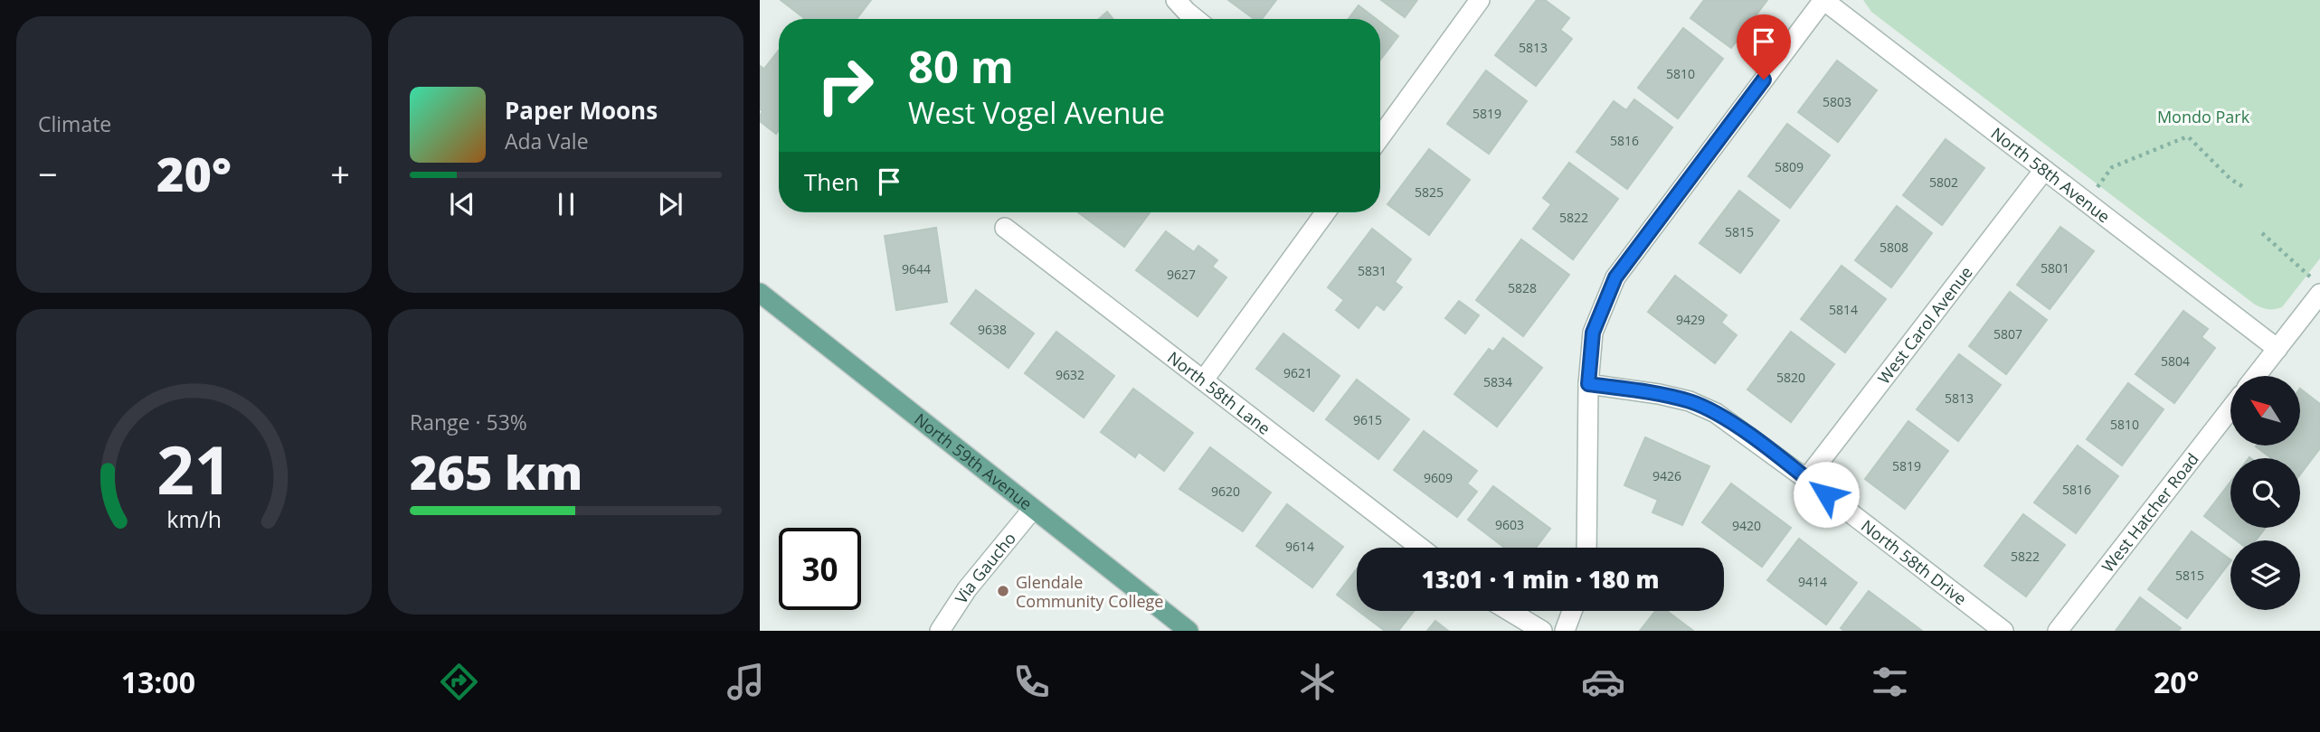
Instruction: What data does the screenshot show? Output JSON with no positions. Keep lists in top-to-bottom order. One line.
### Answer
{"streets":{"main road":["North 59th Avenue"],"street":["North 58th Avenue","West Carol Avenue","North 58th Lane","West Hatcher Road","North 58th Drive","Via Gaucho"]},"crossings":[["North 58th Avenue","West Carol Avenue"],["West Carol Avenue","North 58th Drive"],["North 59th Avenue","Via Gaucho"]],"parks":["Mondo Park"],"places":["Glendale Community College"],"house_numbers":["5813","5810","5803","5819","5816","5809","5802","5825","5822","5815","5808","5801","9644","5831","9627","5828","5814","9429","9638","5807","5804","9621","9632","5820","5834","5813","9615","5810","5819","9426","9609","5816","9620","9603","9420","9614","5822","5815","9414"],"north":"top left","page":{"tile":["Climate",["Range · 53%","265 km"]],"turn":["80 m","West Vogel Avenue"],"song":["Paper Moons","Ada Vale"],"heat":["−","20°","+"],"then":"Then","limit":"30","trip":"13:01 · 1 min · 180 m","tabs":["13:00","20°"],"gauge":["21","km/h"]}}
